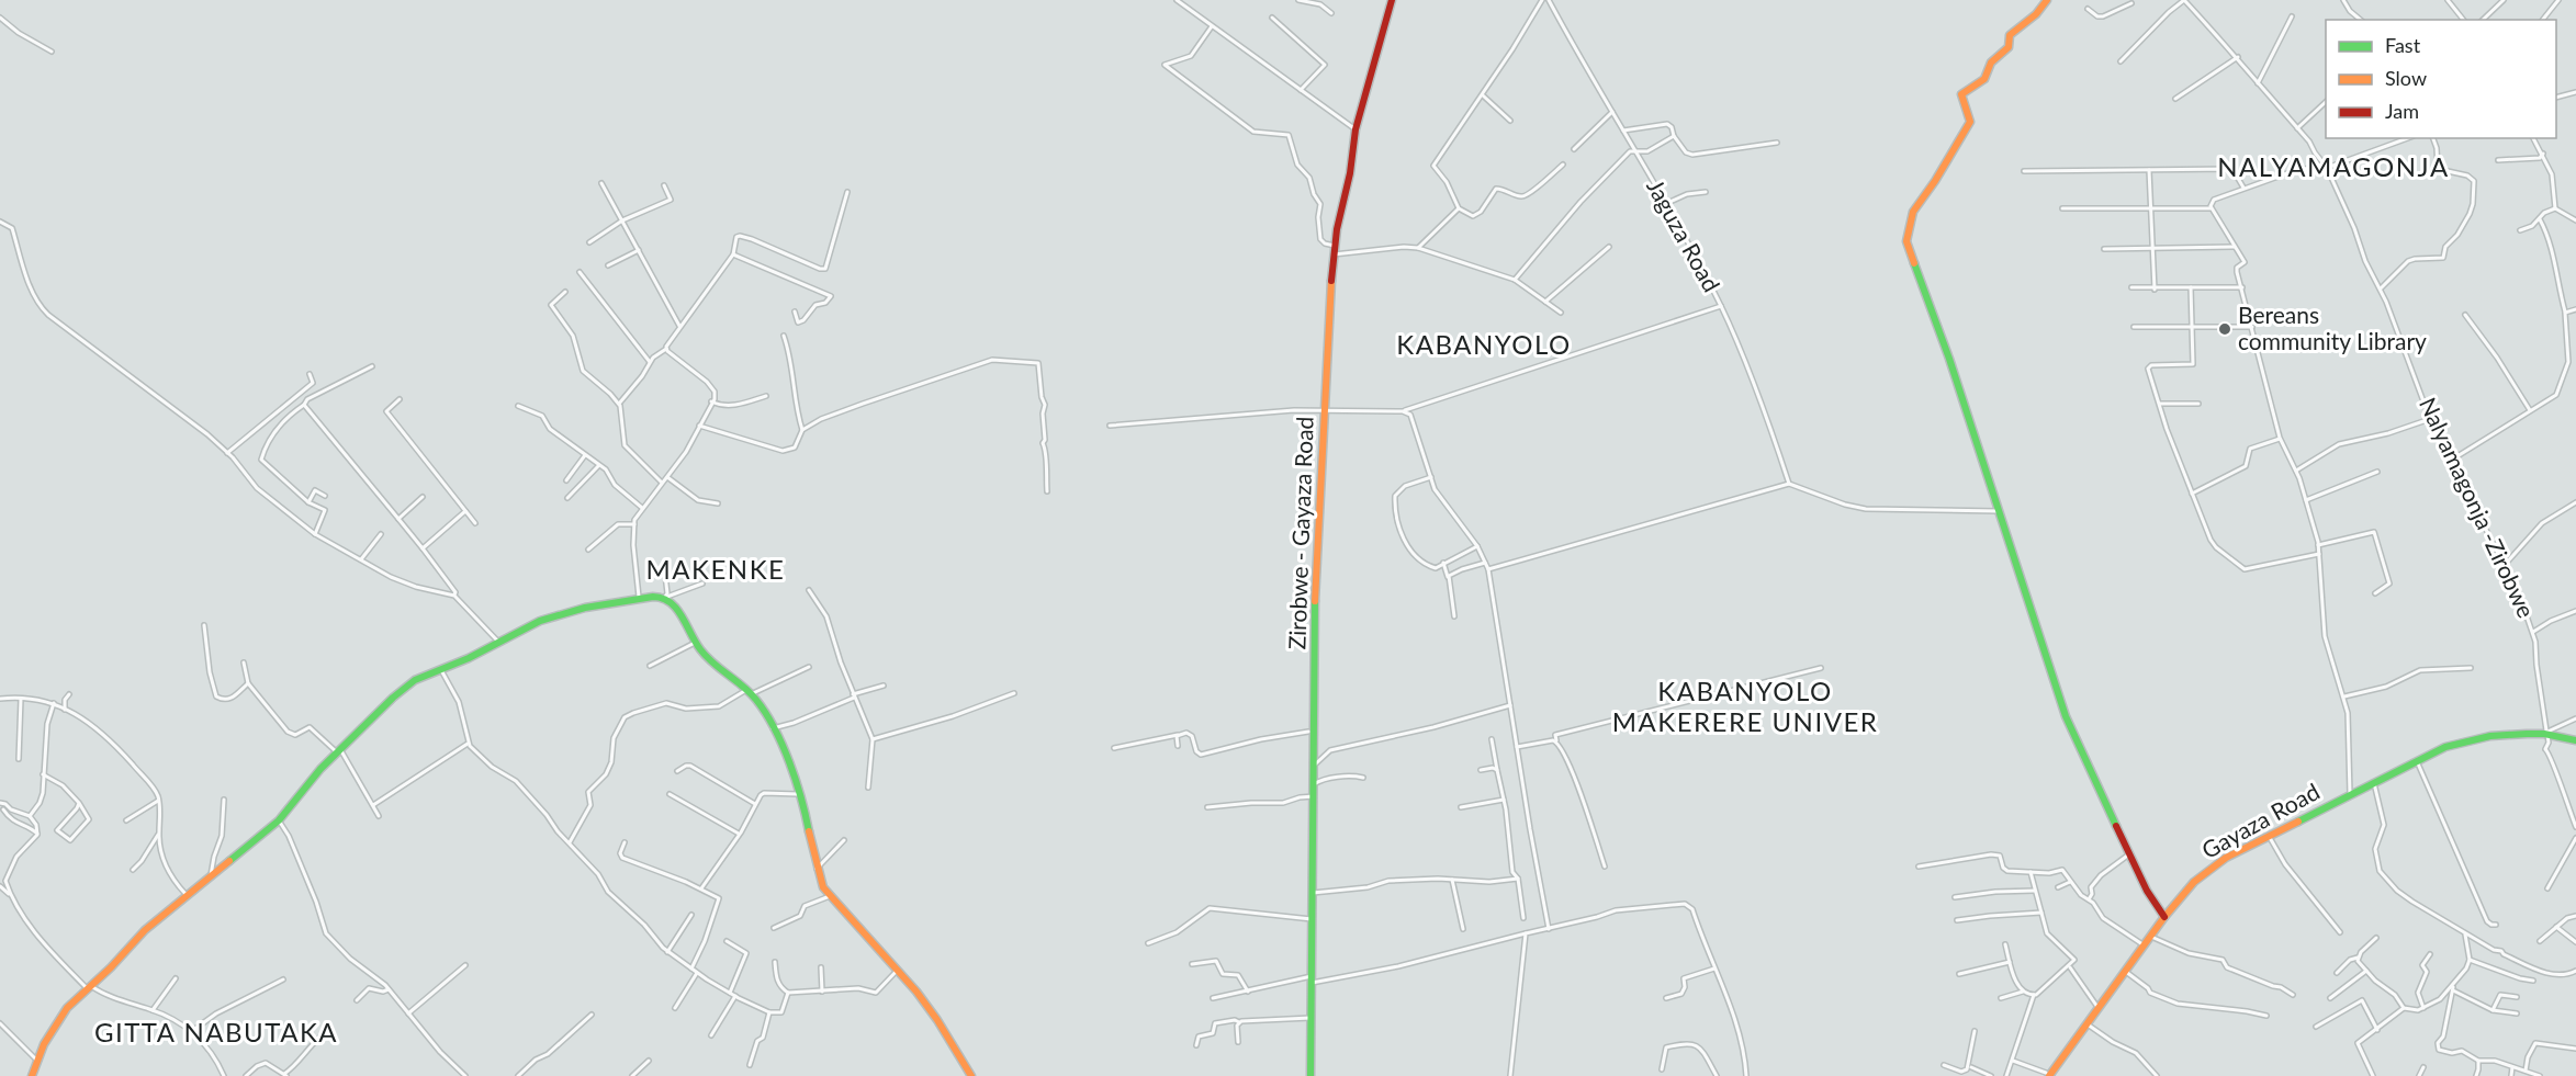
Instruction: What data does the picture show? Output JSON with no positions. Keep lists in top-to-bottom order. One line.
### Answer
{"streets":{"street":["Jaguza Road","Nalyamagonja -Zirobwe","Zirobwe - Gayaza Road","Gayaza Road"]},"crossings":[["Nalyamagonja -Zirobwe","Gayaza Road"]],"districts":["NALYAMAGONJA","KABANYOLO","MAKENKE","KABANYOLO MAKERERE UNIVER","GITTA NABUTAKA"],"places":["Bereans community Library"],"legend":["Fast","Slow","Jam"]}
